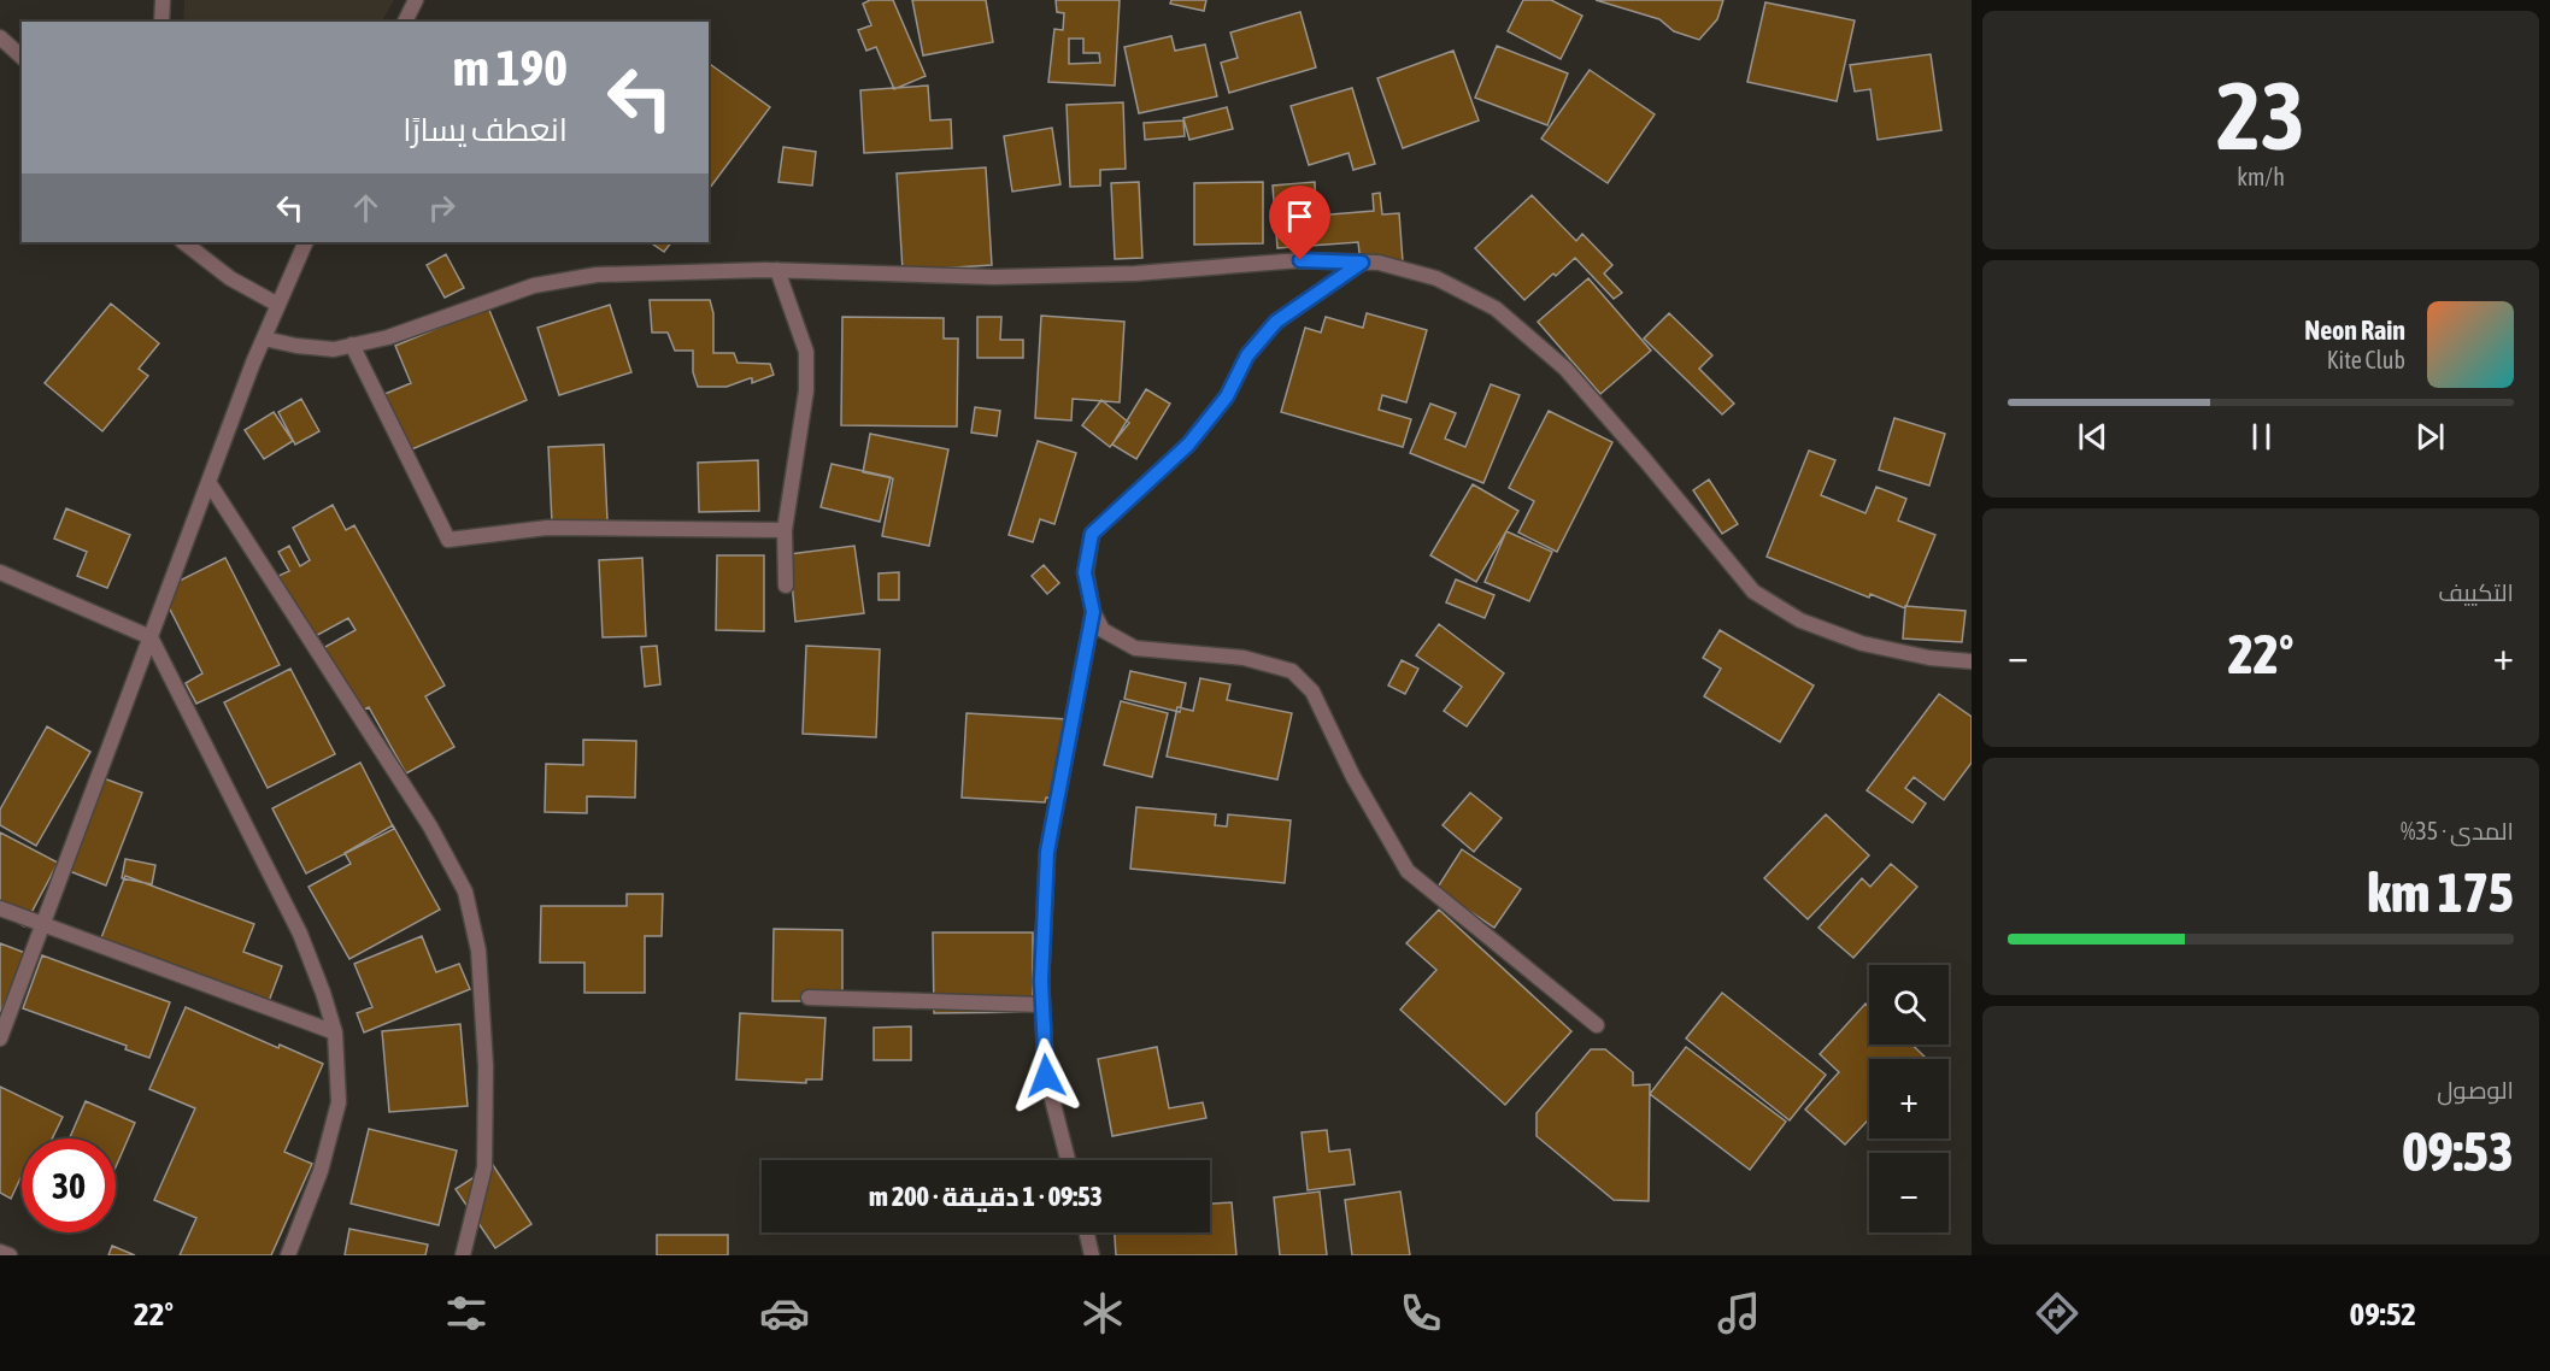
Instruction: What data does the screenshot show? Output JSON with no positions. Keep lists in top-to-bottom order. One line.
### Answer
{"page":{"tile":[["23","km/h"],"التكييف",["المدى · 35%","175 km"],["الوصول","09:53"]],"turn":["190 m","انعطف يسارًا"],"song":["Neon Rain","Kite Club"],"heat":["−","22°","+"],"map_buttons":["+","−"],"limit":"30","trip":"09:53 · 1 دقيقة · 200 m","tabs":["09:52","22°"]}}
